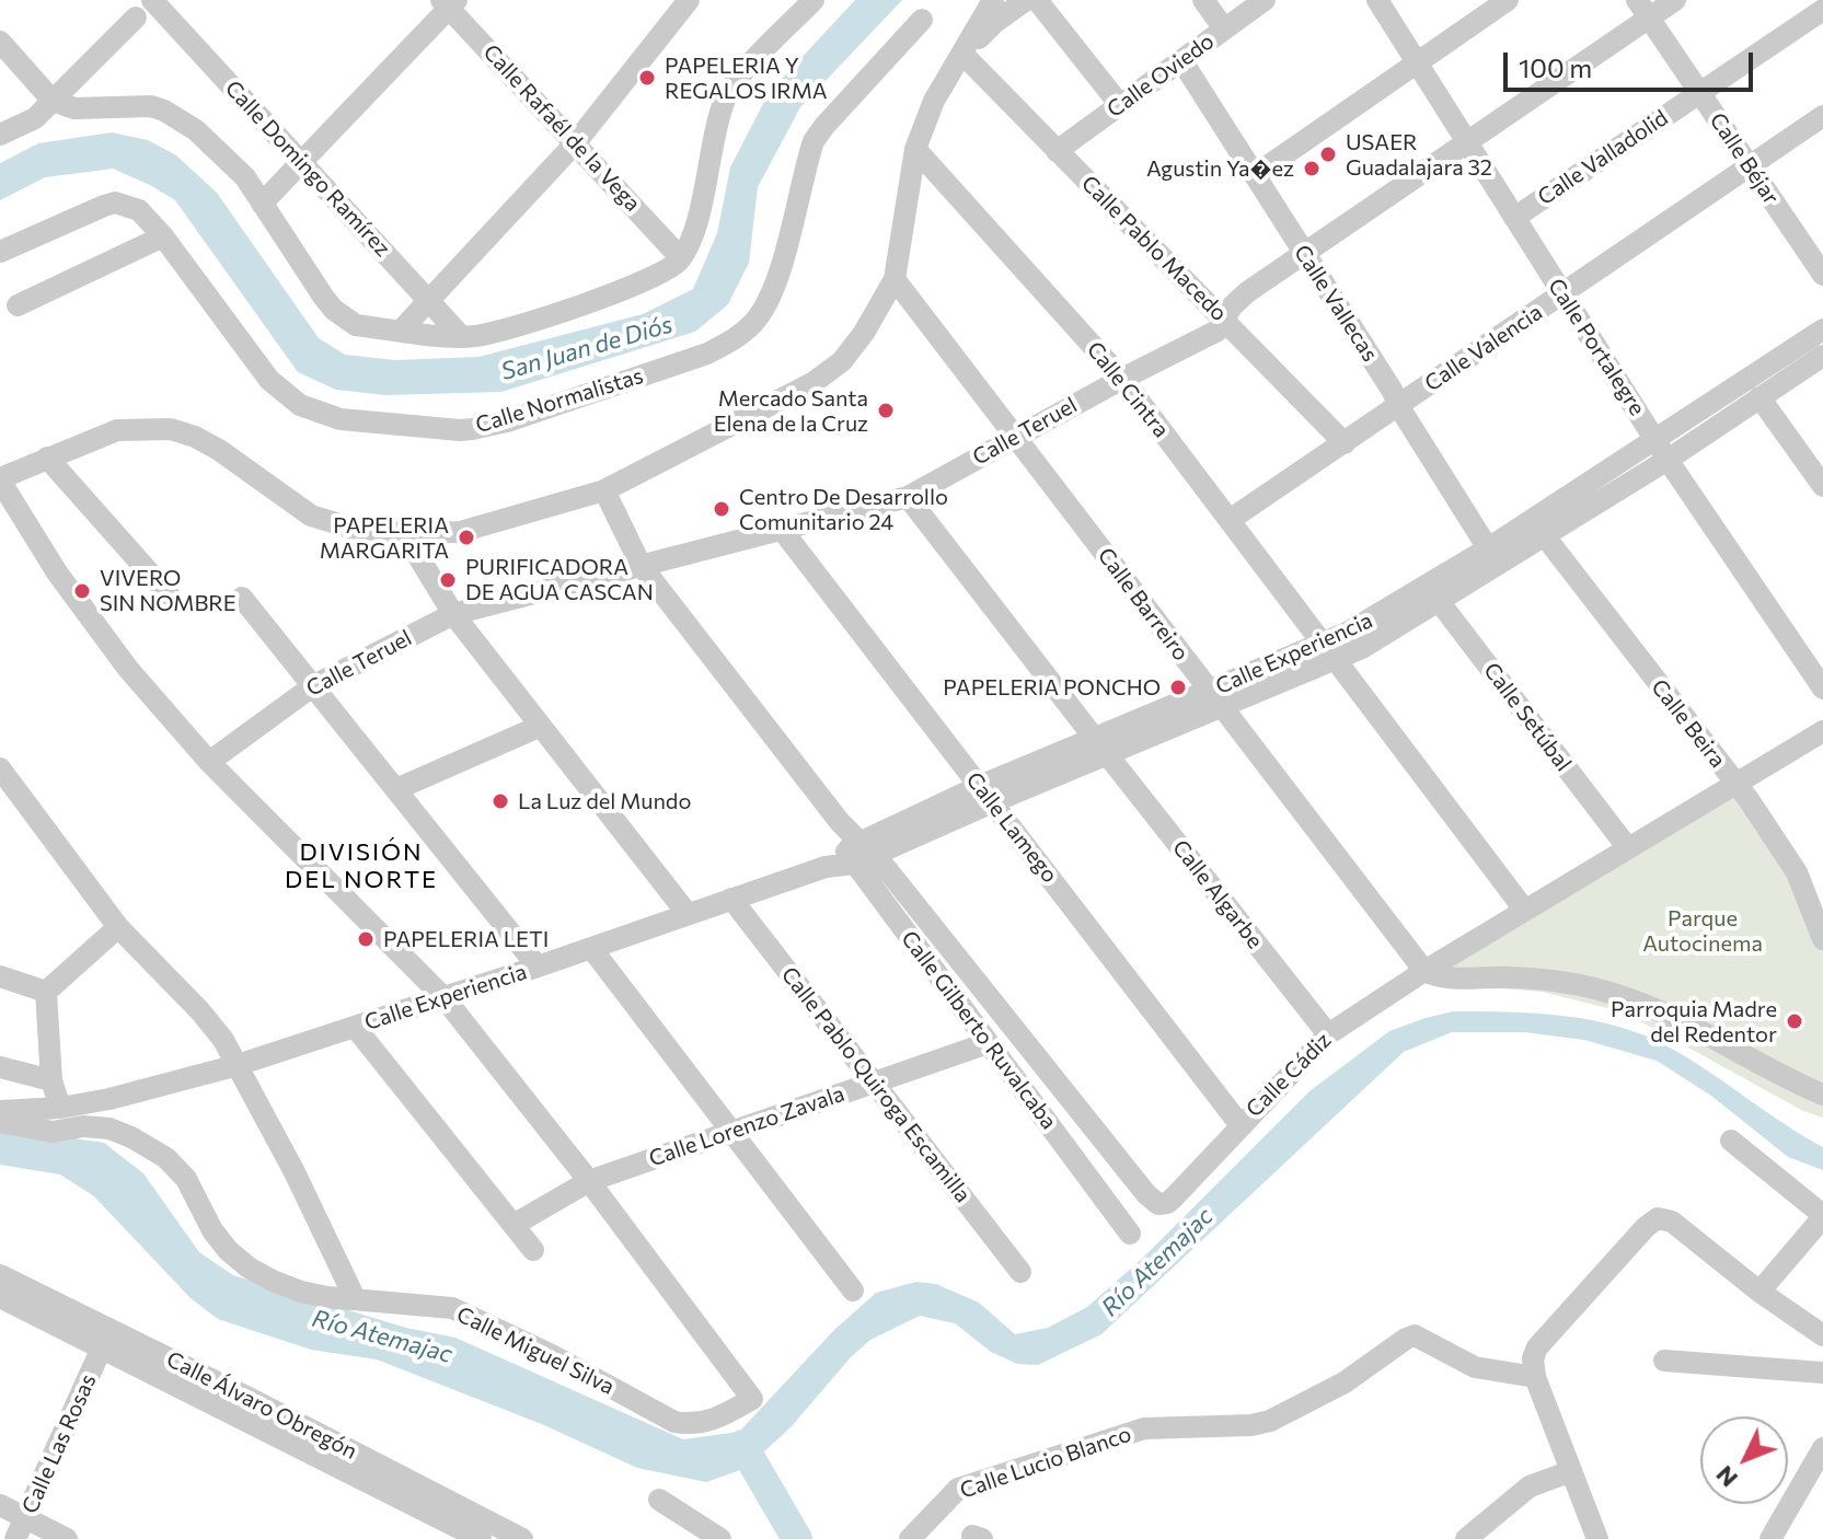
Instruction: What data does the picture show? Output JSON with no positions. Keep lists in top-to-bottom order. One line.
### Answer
{"streets":{"street":["Calle Oviedo","Calle Rafaél de la Vega","Calle Valladolid","Calle Béjar","Calle Domingo Ramírez","Calle Pablo Macedo","Calle Vallecas","Calle Portalegre","Calle Valencia","Calle Cintra","Calle Normalistas","Calle Teruel","Calle Barreiro","Calle Experiencia","Calle Setúbal","Calle Beira","Calle Lamego","Calle Algarbe","Calle Gilberto Ruvalcaba","Calle Cádiz","Calle Pablo Quiroga Escamilla","Calle Lorenzo Zavala","Calle Miguel Silva","Calle Álvaro Obregón","Calle Las Rosas","Calle Lucio Blanco"]},"crossings":[["Calle Oviedo","Calle Pablo Macedo"],["Calle Oviedo","Calle Vallecas"],["Calle Valladolid","Calle Béjar"],["Calle Valladolid","Calle Portalegre"],["Calle Béjar","Calle Valencia"],["Calle Béjar","Calle Teruel"],["Calle Pablo Macedo","Calle Valencia"],["Calle Pablo Macedo","Calle Teruel"],["Calle Vallecas","Calle Valencia"],["Calle Vallecas","Calle Teruel"],["Calle Vallecas","Calle Experiencia"],["Calle Portalegre","Calle Valencia"],["Calle Portalegre","Calle Teruel"],["Calle Portalegre","Calle Experiencia"],["Calle Valencia","Calle Cintra"],["Calle Cintra","Calle Teruel"],["Calle Cintra","Calle Experiencia"],["Calle Cintra","Calle Cádiz"],["Calle Teruel","Calle Barreiro"],["Calle Teruel","Calle Lamego"],["Calle Teruel","Calle Algarbe"],["Calle Teruel","Calle Gilberto Ruvalcaba"],["Calle Barreiro","Calle Experiencia"],["Calle Barreiro","Calle Cádiz"],["Calle Experiencia","Calle Setúbal"],["Calle Experiencia","Calle Beira"],["Calle Experiencia","Calle Lamego"],["Calle Experiencia","Calle Algarbe"],["Calle Experiencia","Calle Gilberto Ruvalcaba"],["Calle Experiencia","Calle Cádiz"],["Calle Experiencia","Calle Pablo Quiroga Escamilla"],["Calle Setúbal","Calle Cádiz"],["Calle Beira","Calle Cádiz"],["Calle Lamego","Calle Cádiz"],["Calle Algarbe","Calle Cádiz"],["Calle Gilberto Ruvalcaba","Calle Cádiz"],["Calle Gilberto Ruvalcaba","Calle Lorenzo Zavala"],["Calle Pablo Quiroga Escamilla","Calle Lorenzo Zavala"],["Calle Lorenzo Zavala","Calle Miguel Silva"],["Calle Álvaro Obregón","Calle Las Rosas"]],"districts":["DIVISIÓN DEL NORTE"],"water":["San Juan de Diós","Río Atemajac"],"parks":["Parque Autocinema"],"places":["PAPELERIA Y REGALOS IRMA","USAER Guadalajara 32","Agustin Ya�ez","Mercado Santa Elena de la Cruz","Centro De Desarrollo Comunitario 24","PAPELERIA MARGARITA","PURIFICADORA DE AGUA CASCAN","VIVERO SIN NOMBRE","PAPELERIA PONCHO","La Luz del Mundo","PAPELERIA LETI","Parroquia Madre del Redentor"],"scale_bar":"100 m","north":"bottom left"}
